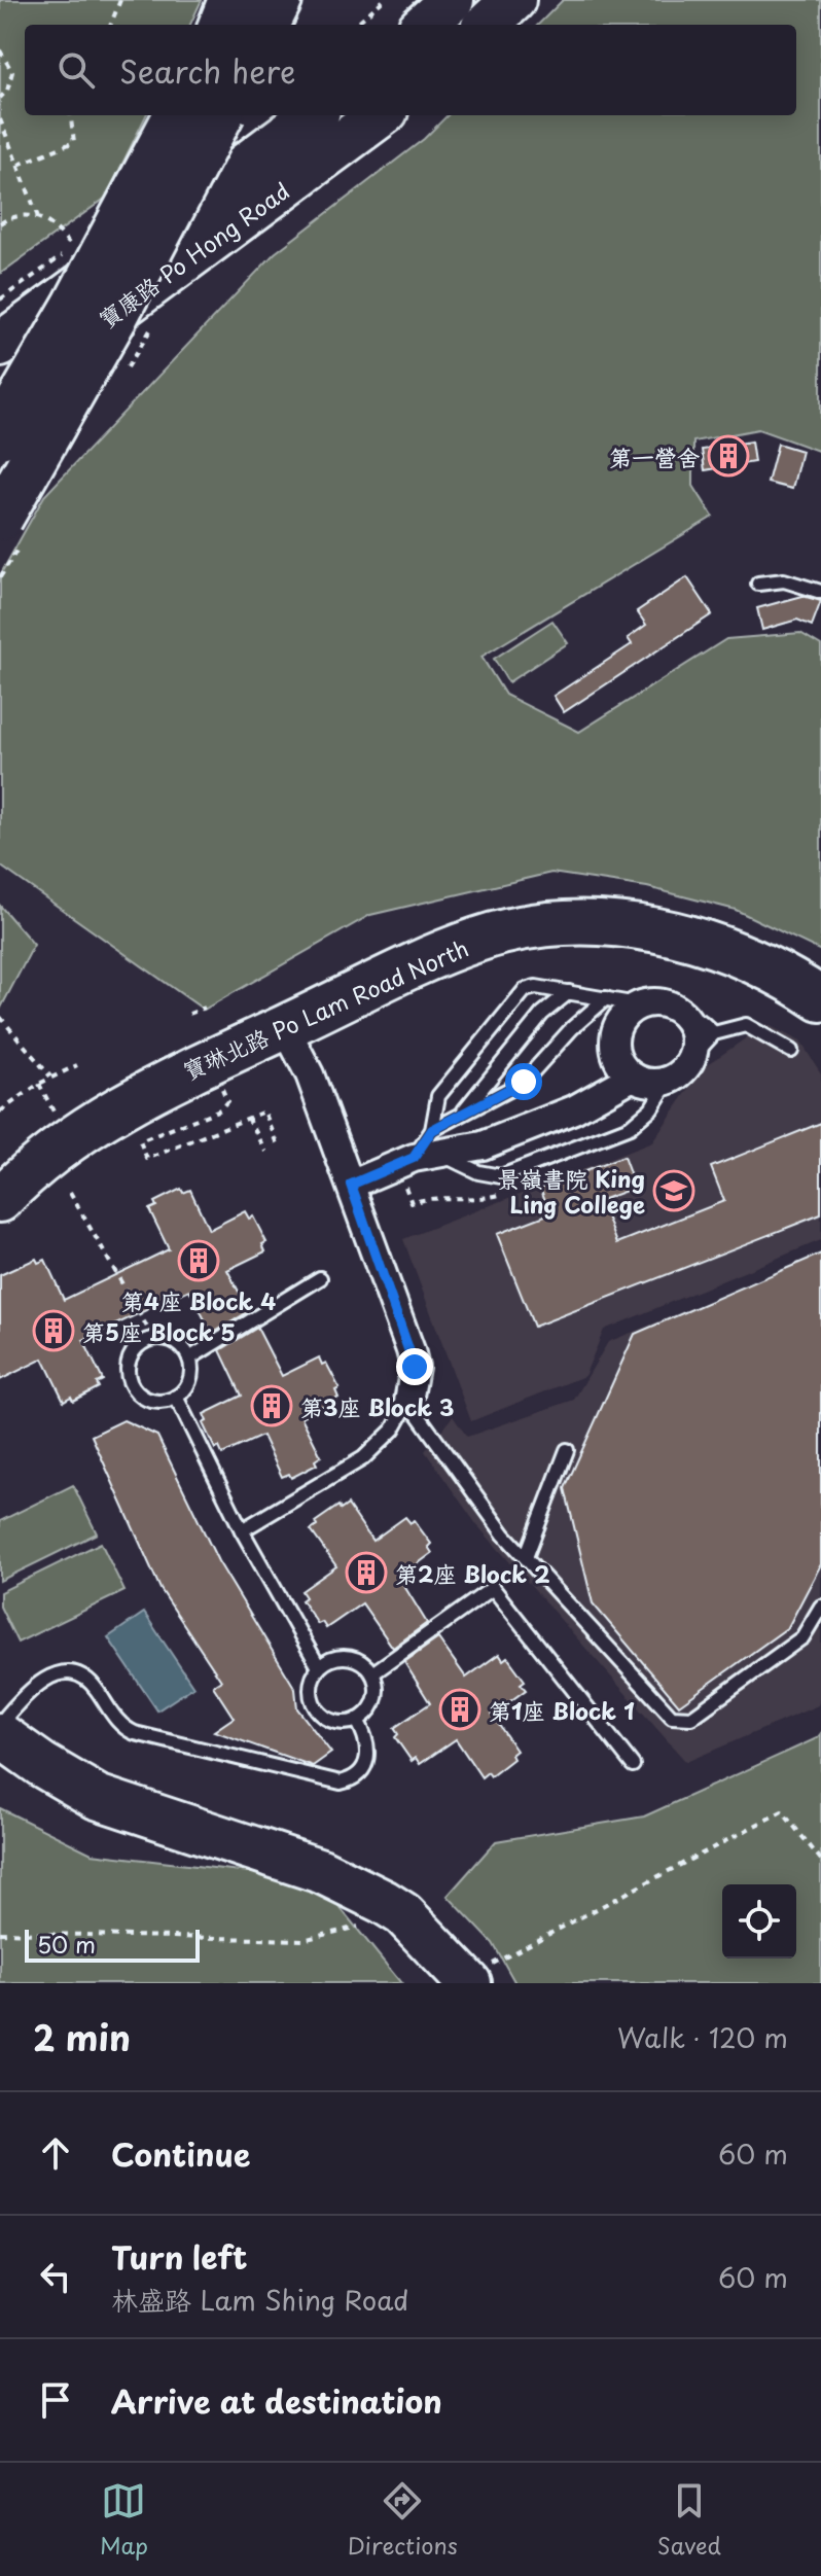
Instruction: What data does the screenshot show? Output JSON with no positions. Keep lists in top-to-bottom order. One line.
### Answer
{"streets":{"main road":["寶康路 Po Hong Road","寶琳北路 Po Lam Road North"]},"places":{"building":["第一營舍","第4座 Block 4","第5座 Block 5","第3座 Block 3","第2座 Block 2","第1座 Block 1"],"school or university":["景嶺書院 King Ling College"]},"scale_bar":"50 m","page":{"search":"Search here","scale":"50 m","heading":["2 min","Walk · 120 m"],"list":[["Continue","60 m"],["Turn left","林盛路 Lam Shing Road","60 m"],"Arrive at destination"],"nav":["Map","Directions","Saved"]}}
